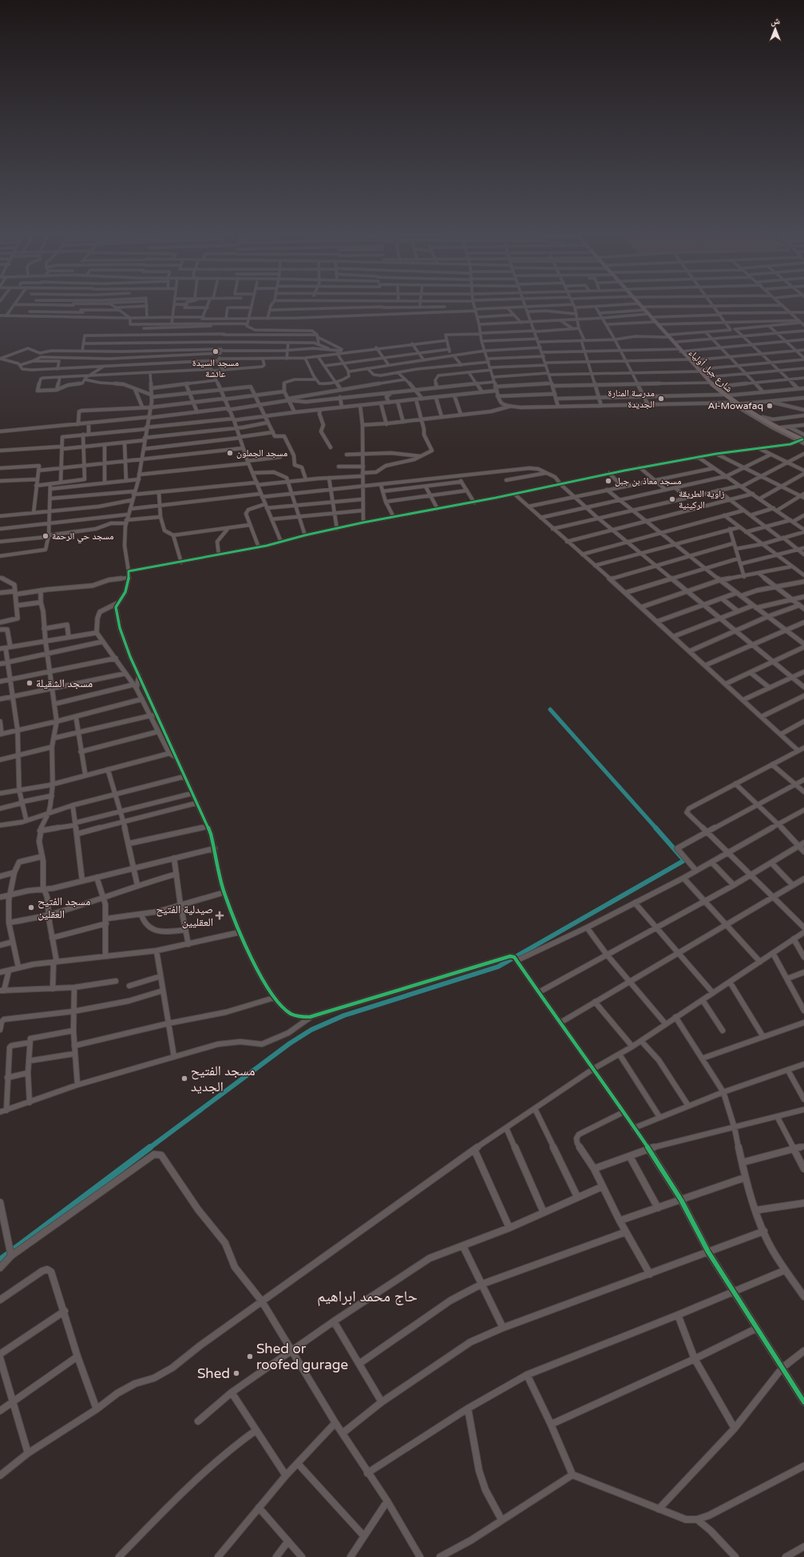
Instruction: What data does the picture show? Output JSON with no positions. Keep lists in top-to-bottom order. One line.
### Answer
{"streets":{"main road":["شارع جبل أولياء"]},"districts":["حاج محمد ابراهيم"],"places":{"other":["مسجد السيدة عائشة","مدرسة المنارة الجديدة","Al-Mowafaq","مسجد الجملون","مسجد معاذ بن جبل","زاوية الطريقة الركينية","مسجد حي الرحمة","مسجد الشقيلة","مسجد الفتيح العقلين","مسجد الفتيح الجديد","Shed or roofed gurage","Shed"],"health":["صيدلية الفتيح العقليين"]},"north":"top"}
